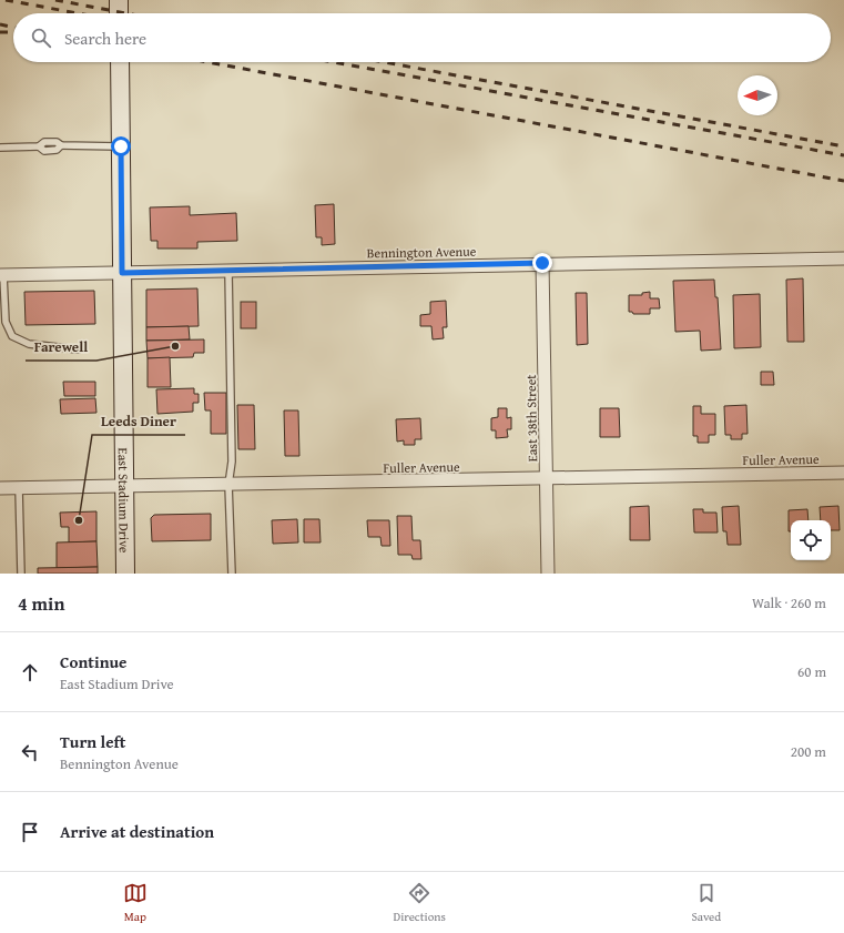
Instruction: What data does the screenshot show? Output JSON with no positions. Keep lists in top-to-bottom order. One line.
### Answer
{"streets":{"main road":["East Stadium Drive"],"street":["Bennington Avenue","East 38th Street","Fuller Avenue"]},"crossings":[["Bennington Avenue","East 38th Street"],["Bennington Avenue","East Stadium Drive"],["East 38th Street","Fuller Avenue"],["Fuller Avenue","East Stadium Drive"]],"places":["Farewell","Leeds Diner"],"north":"left","page":{"search":"Search here","heading":["4 min","Walk · 260 m"],"list":[["Continue","East Stadium Drive","60 m"],["Turn left","Bennington Avenue","200 m"],"Arrive at destination"],"nav":["Map","Directions","Saved"]}}
